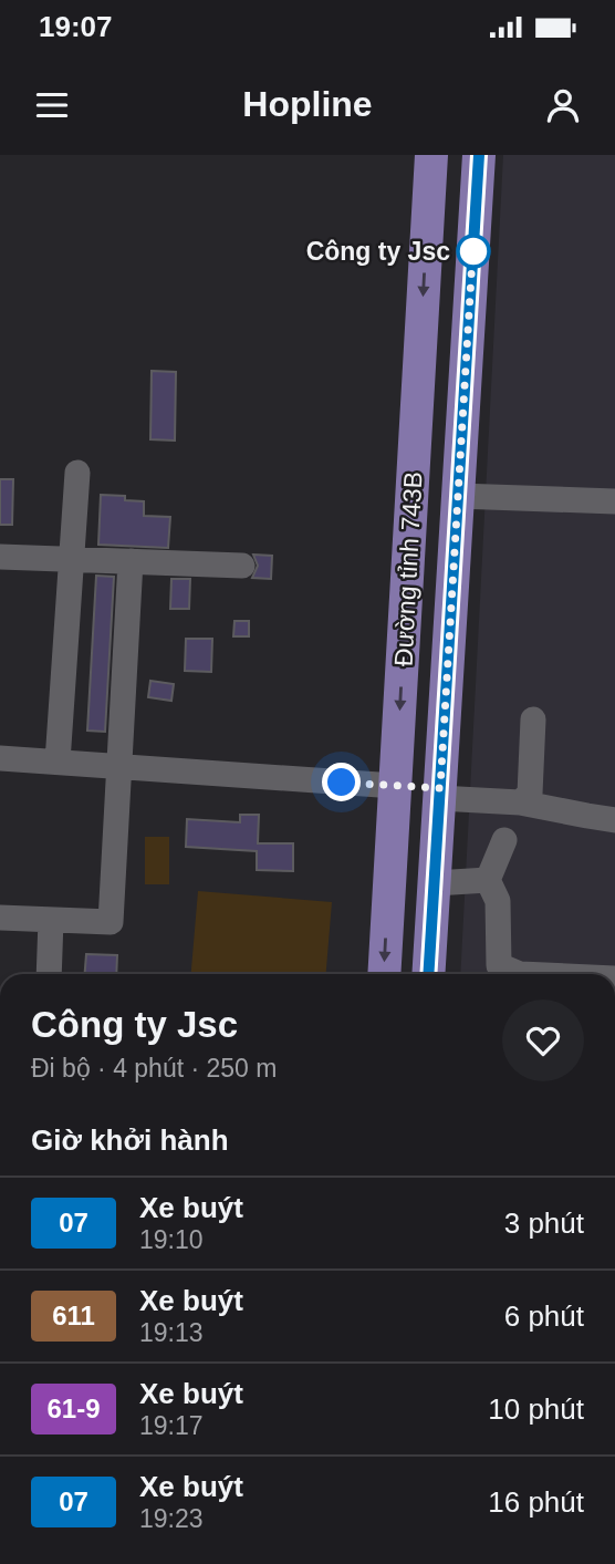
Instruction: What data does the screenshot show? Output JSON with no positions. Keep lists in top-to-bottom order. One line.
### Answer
{"streets":{"main road":["Đường tỉnh 743B"]},"places":["Công ty Jsc"],"lines":["bus line 07"],"page":{"status":"19:07","header":"Hopline","heading":[["Công ty Jsc","Đi bộ · 4 phút · 250 m"],"Giờ khởi hành"],"list":[{"mark":"07","name":"Xe buýt","note":"19:10","value":"3 phút"},{"mark":"611","name":"Xe buýt","note":"19:13","value":"6 phút"},{"mark":"61-9","name":"Xe buýt","note":"19:17","value":"10 phút"},{"mark":"07","name":"Xe buýt","note":"19:23","value":"16 phút"}]}}
